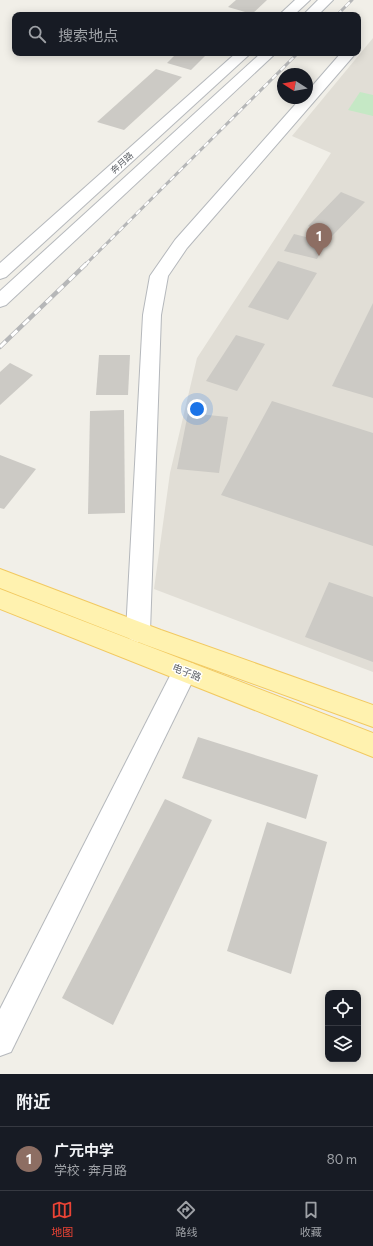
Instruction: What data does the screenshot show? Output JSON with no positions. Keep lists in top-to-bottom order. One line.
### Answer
{"streets":{"main road":["电子路"],"street":["奔月路"]},"north":"left","page":{"search":"搜索地点","pins":"1","heading":"附近","list":[{"mark":"1","name":"广元中学","note":"学校 · 奔月路","value":"80 m"}],"nav":["地图","路线","收藏"]}}
